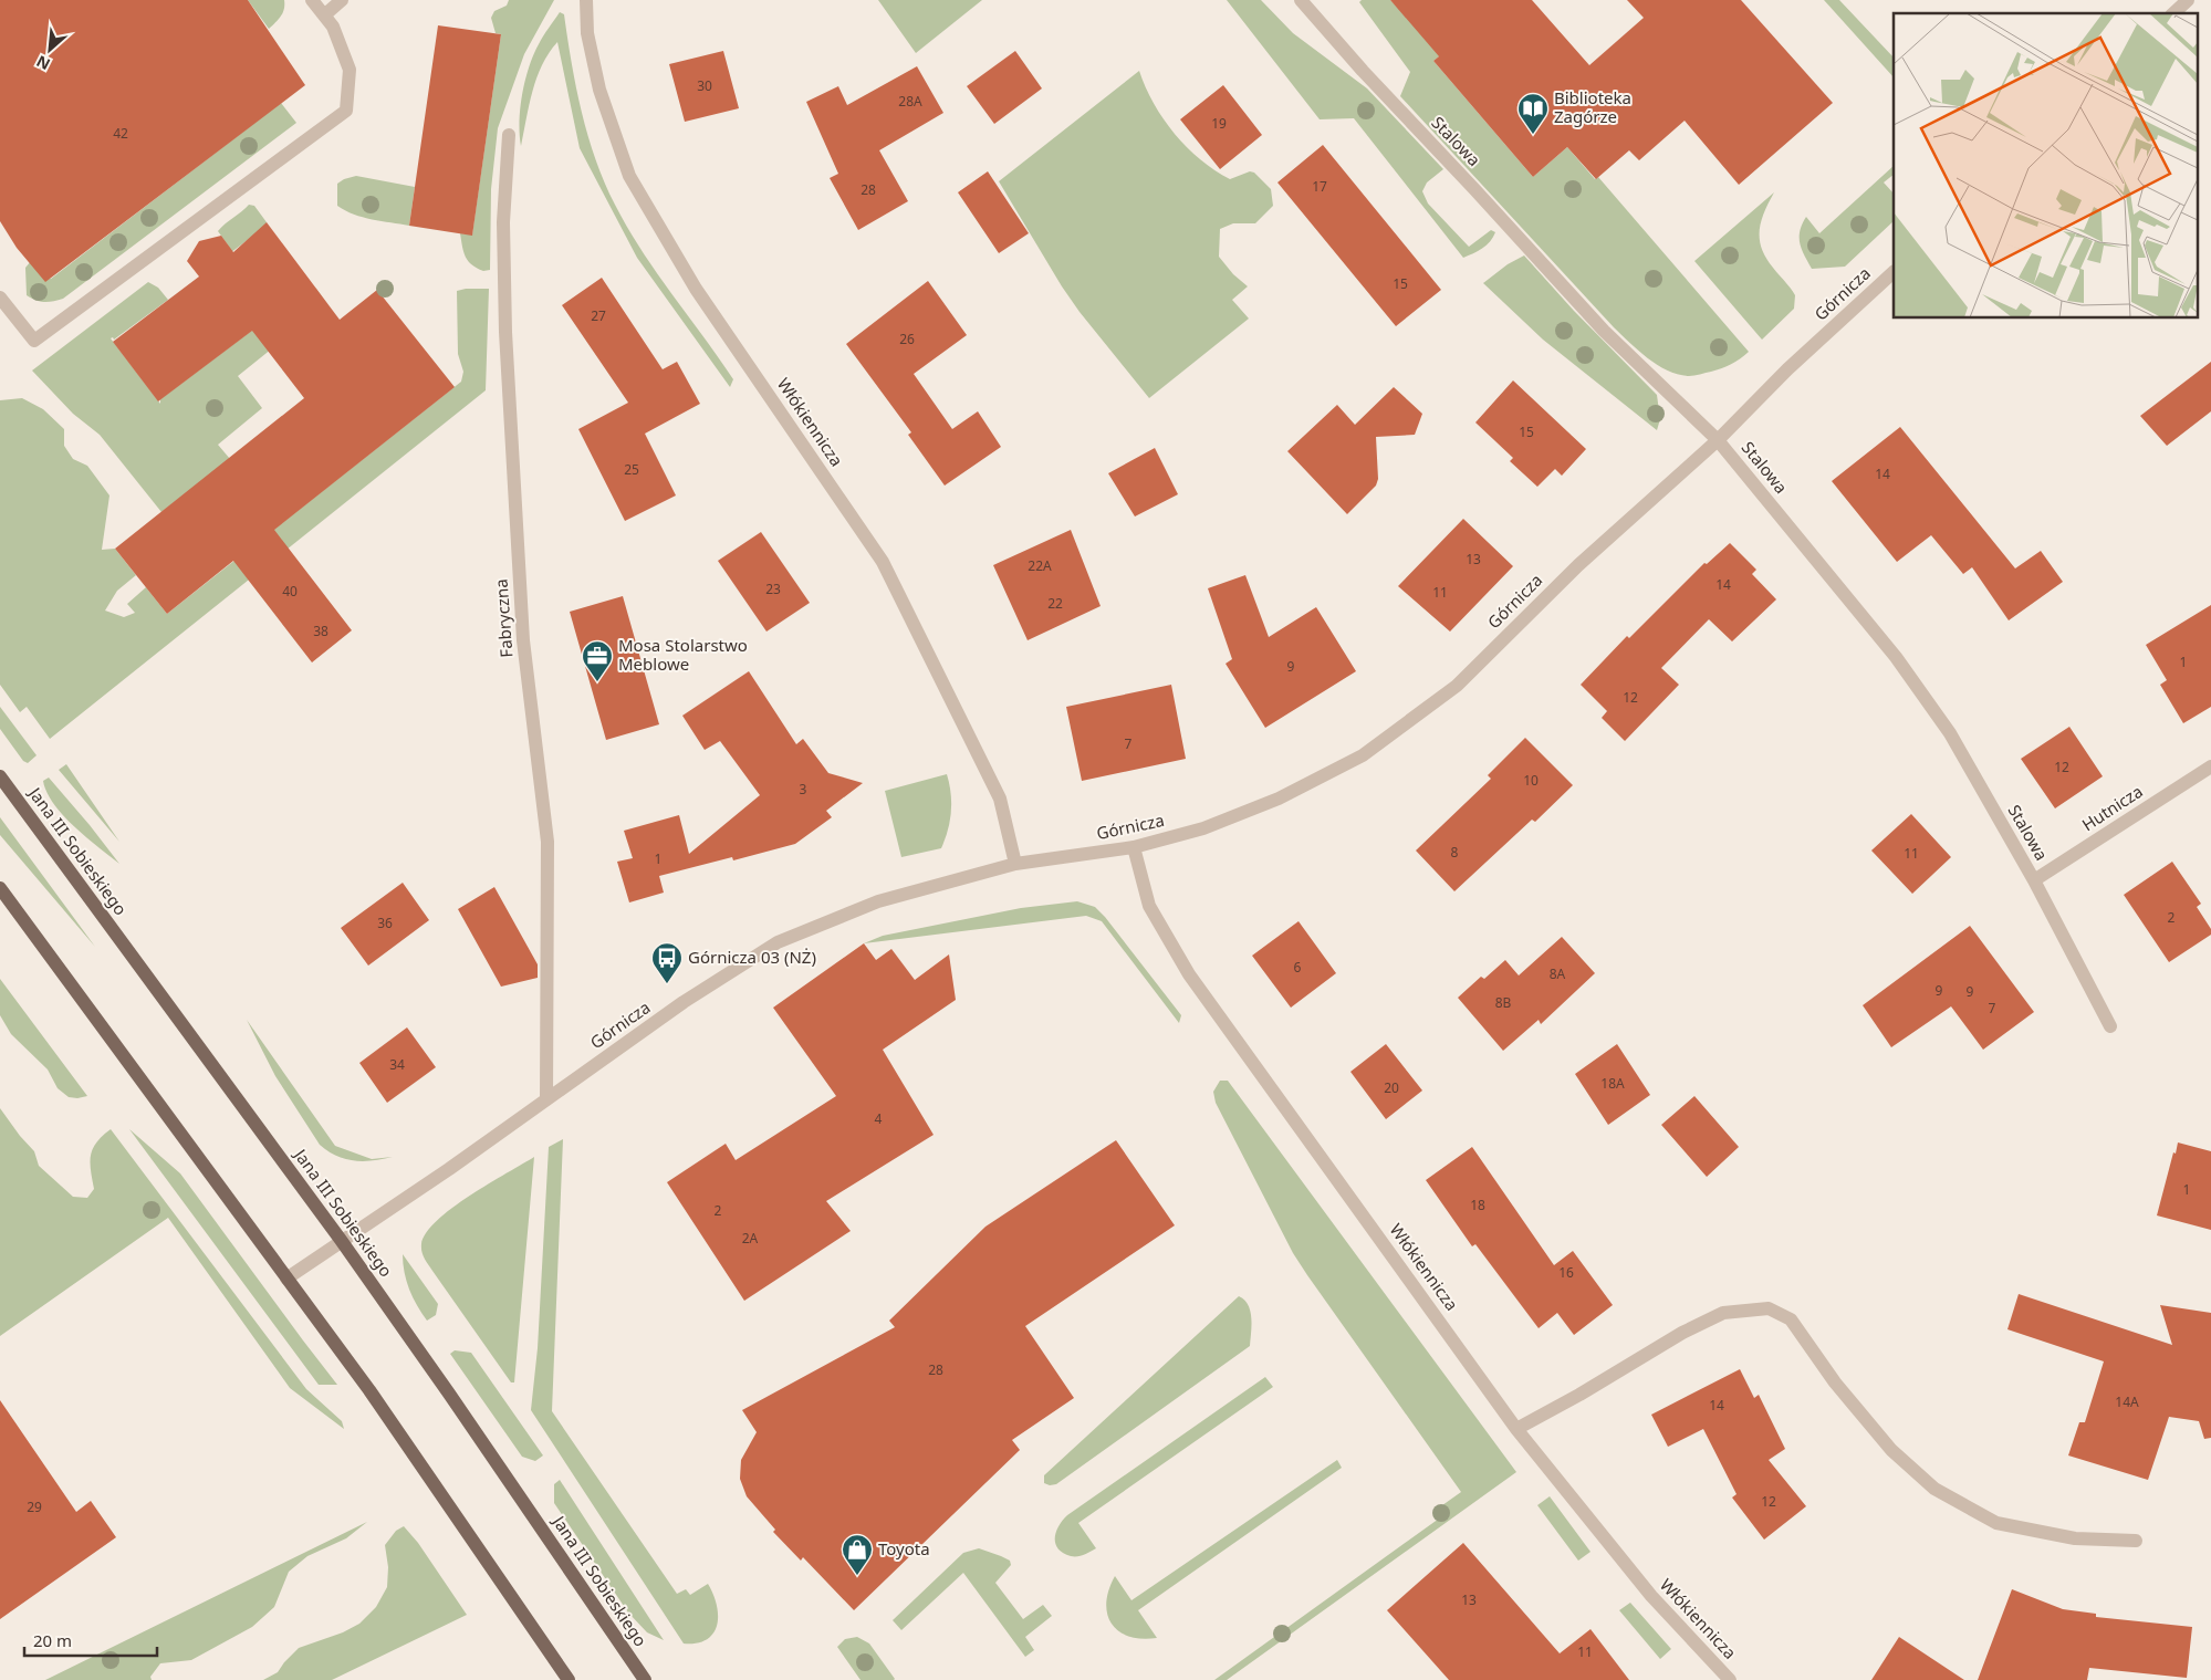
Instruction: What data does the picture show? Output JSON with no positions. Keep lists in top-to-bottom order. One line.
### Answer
{"streets":{"main road":["Jana III Sobieskiego"],"street":["Stalowa","Górnicza","Włókiennicza","Fabryczna","Hutnicza"]},"crossings":[["Stalowa","Górnicza"],["Stalowa","Hutnicza"],["Górnicza","Włókiennicza"],["Górnicza","Fabryczna"],["Górnicza","Jana III Sobieskiego"]],"places":{"library":["Biblioteka Zagórze"],"office":["Mosa Stolarstwo Meblowe"],"bus stop":["Górnicza 03 (NŻ)"],"shop":["Toyota"]},"house_numbers":["30","28A","19","42","17","28","15","27","26","15","25","14","13","22A","14","23","40","11","22","38","1","9","12","7","12","10","3","8","11","1","2","36","6","8A","9","9","8B","7","34","18A","20","4","1","18","2","2A","16","28","14A","14","12","29","13","11"],"scale_bar":"20 m","north":"bottom left"}
